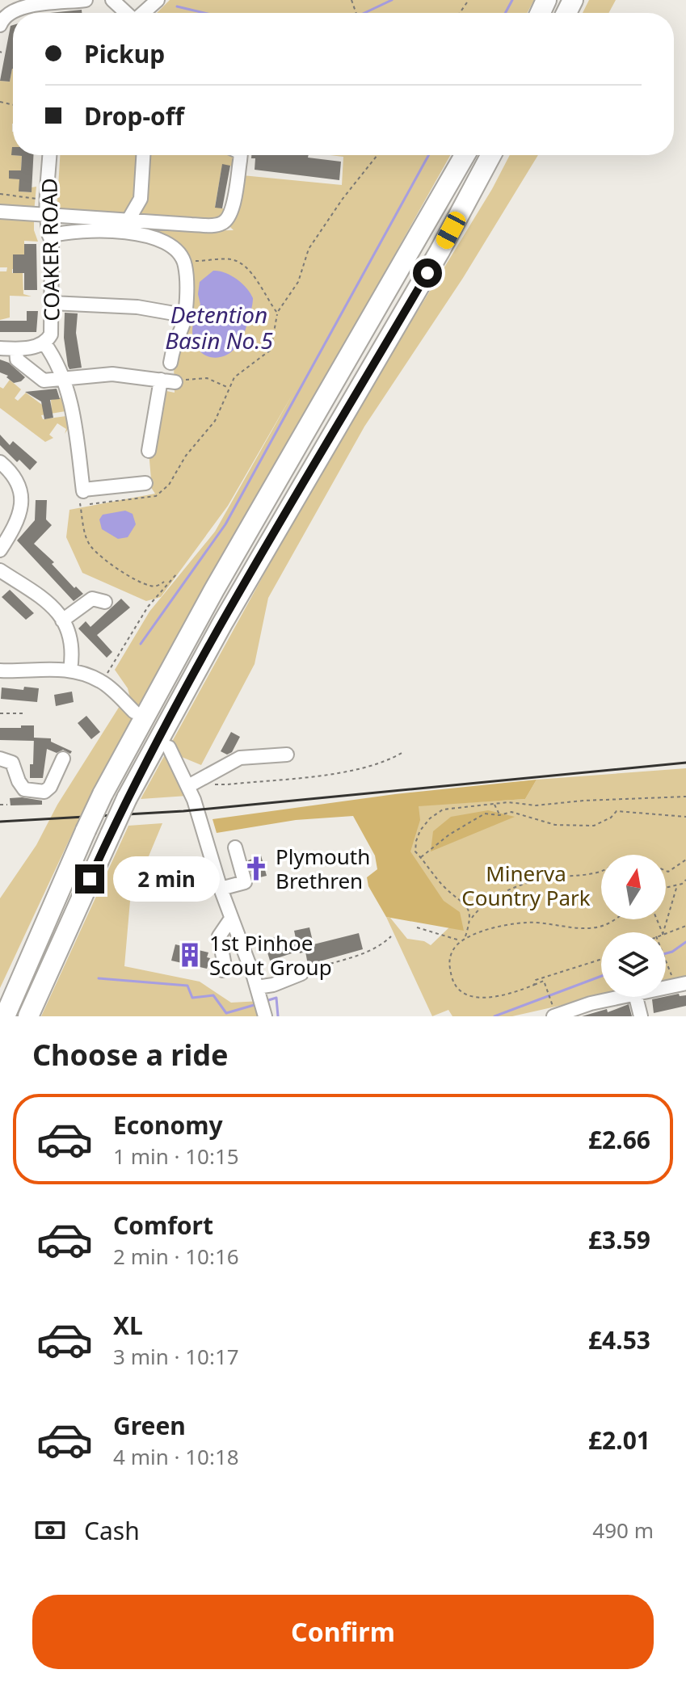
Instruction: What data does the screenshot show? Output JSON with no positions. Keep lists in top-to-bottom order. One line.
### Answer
{"streets":{"street":["COAKER ROAD"]},"water":["Detention Basin No.5"],"parks":["Minerva Country Park"],"places":{"church":["Plymouth Brethren"],"building":["1st Pinhoe Scout Group"]},"north":"top","page":{"banner":["Pickup","Drop-off"],"bubble":"2 min","heading":"Choose a ride","list":[{"name":"Economy","note":"1 min · 10:15","value":"£2.66"},{"name":"Comfort","note":"2 min · 10:16","value":"£3.59"},{"name":"XL","note":"3 min · 10:17","value":"£4.53"},{"name":"Green","note":"4 min · 10:18","value":"£2.01"}],"pay":["Cash","490 m"],"buttons":"Confirm"}}
